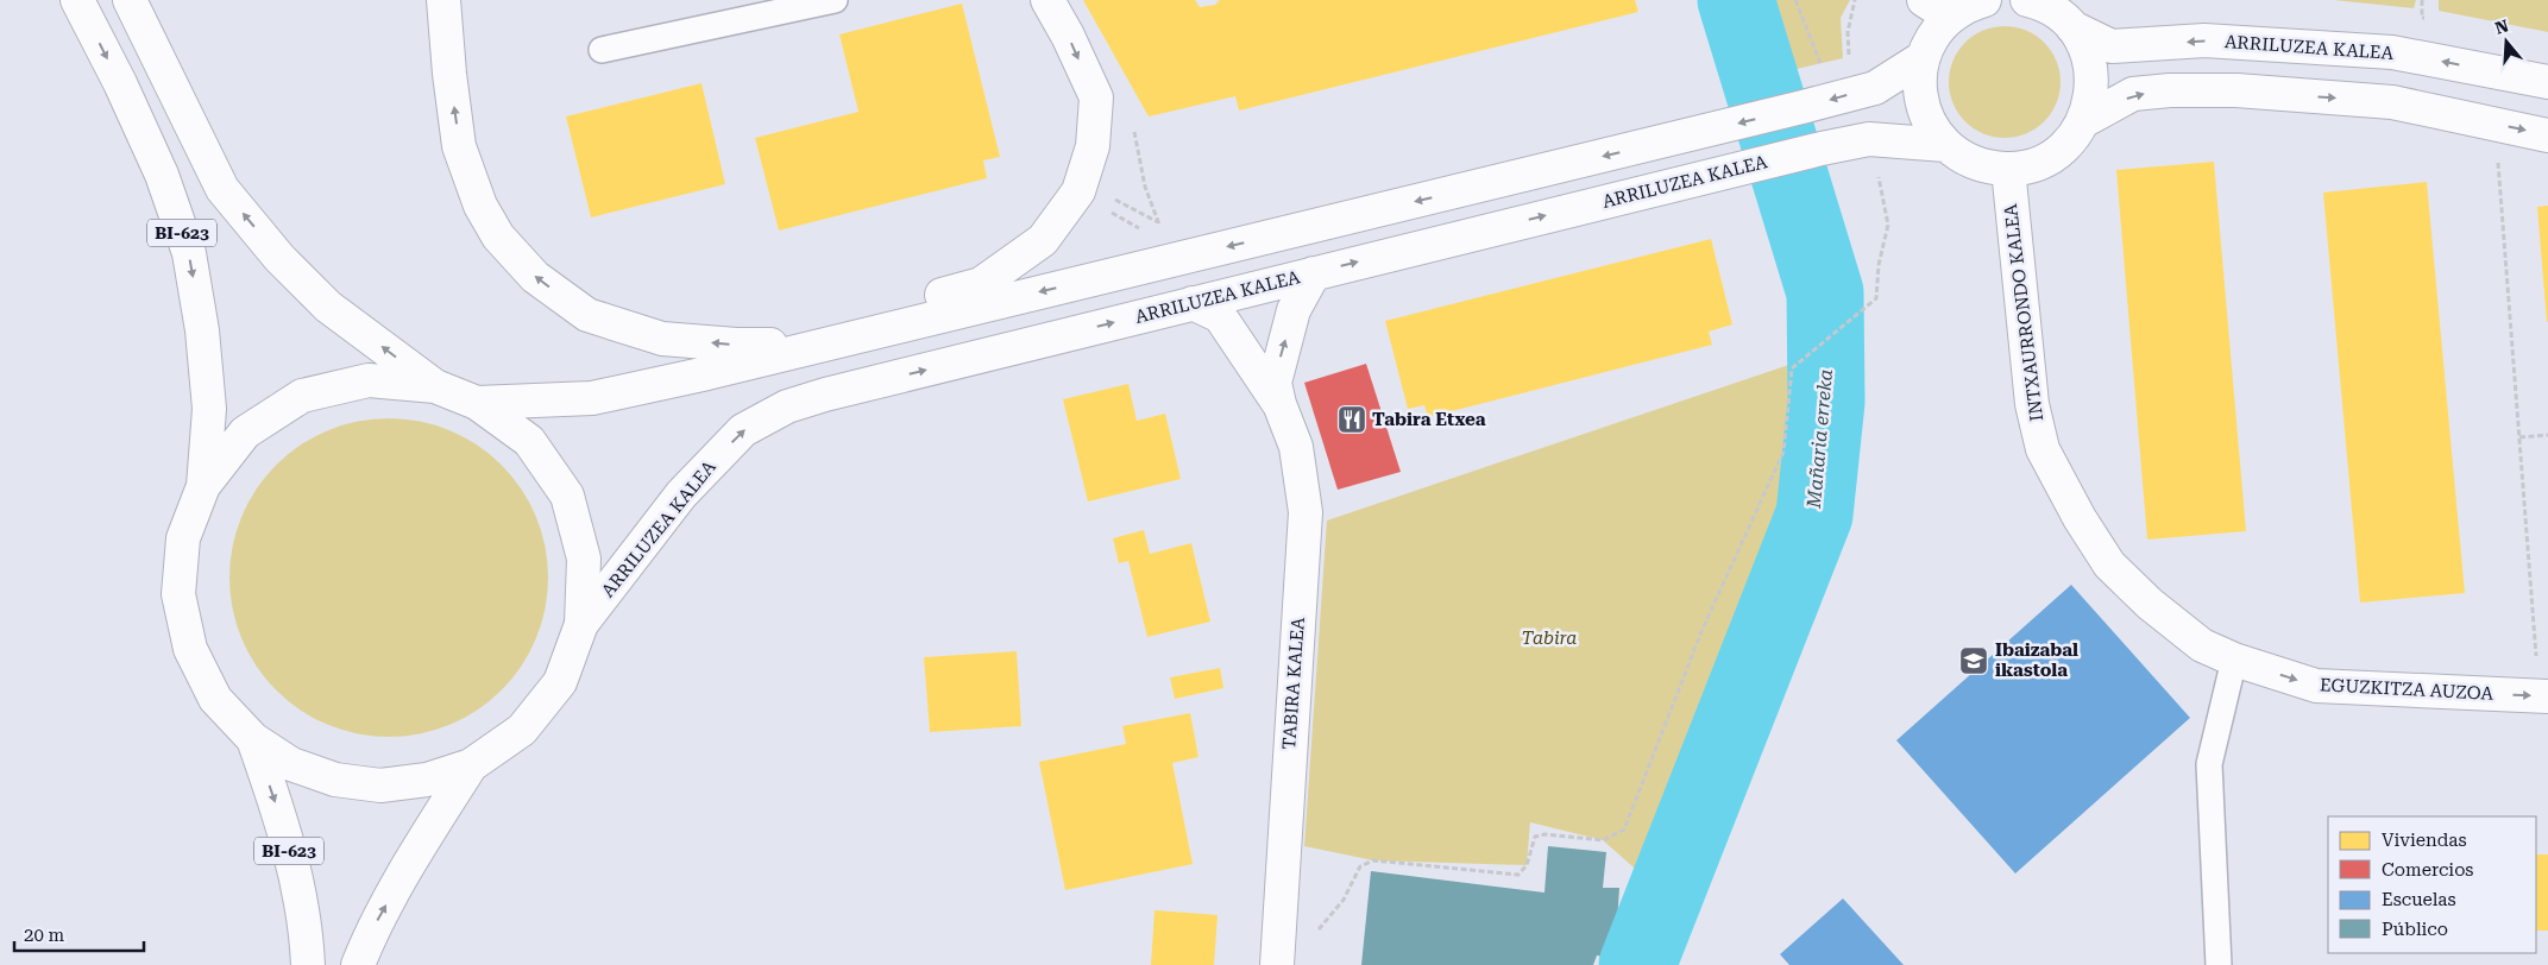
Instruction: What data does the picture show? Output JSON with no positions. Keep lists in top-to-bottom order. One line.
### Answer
{"streets":{"street":["ARRILUZEA KALEA","BI-623","INTXAURRONDO KALEA","TABIRA KALEA","EGUZKITZA AUZOA"]},"crossings":[["ARRILUZEA KALEA","INTXAURRONDO KALEA"],["INTXAURRONDO KALEA","EGUZKITZA AUZOA"]],"one_way":["EGUZKITZA AUZOA"],"water":["Mañaria erreka"],"parks":["Tabira"],"places":{"restaurant":["Tabira Etxea"],"school or university":["Ibaizabal ikastola"]},"legend":["Viviendas","Comercios","Escuelas","Público"],"scale_bar":"20 m","north":"top"}
